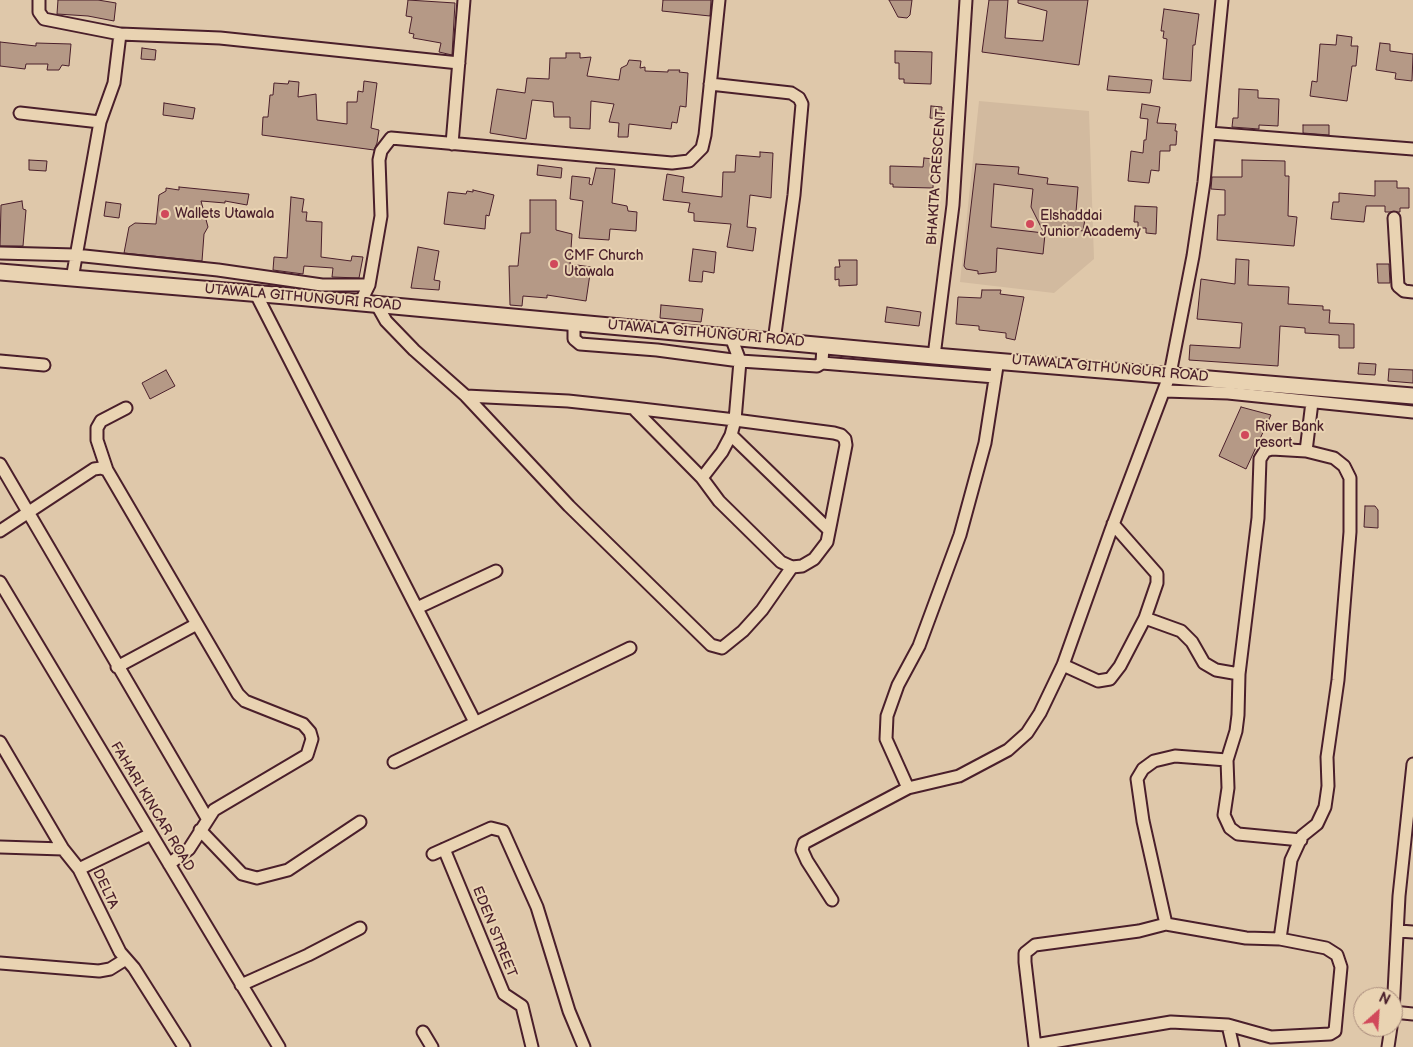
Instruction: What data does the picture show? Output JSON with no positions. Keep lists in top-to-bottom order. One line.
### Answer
{"streets":{"street":["BHAKITA CRESCENT","UTAWALA GITHUNGURI ROAD","FAHARI KINCAR ROAD","DELTA","EDEN STREET"]},"crossings":[["BHAKITA CRESCENT","UTAWALA GITHUNGURI ROAD"]],"places":["Wallets Utawala","Elshaddai Junior Academy","CMF Church Utawala","River Bank resort"],"north":"top right"}
